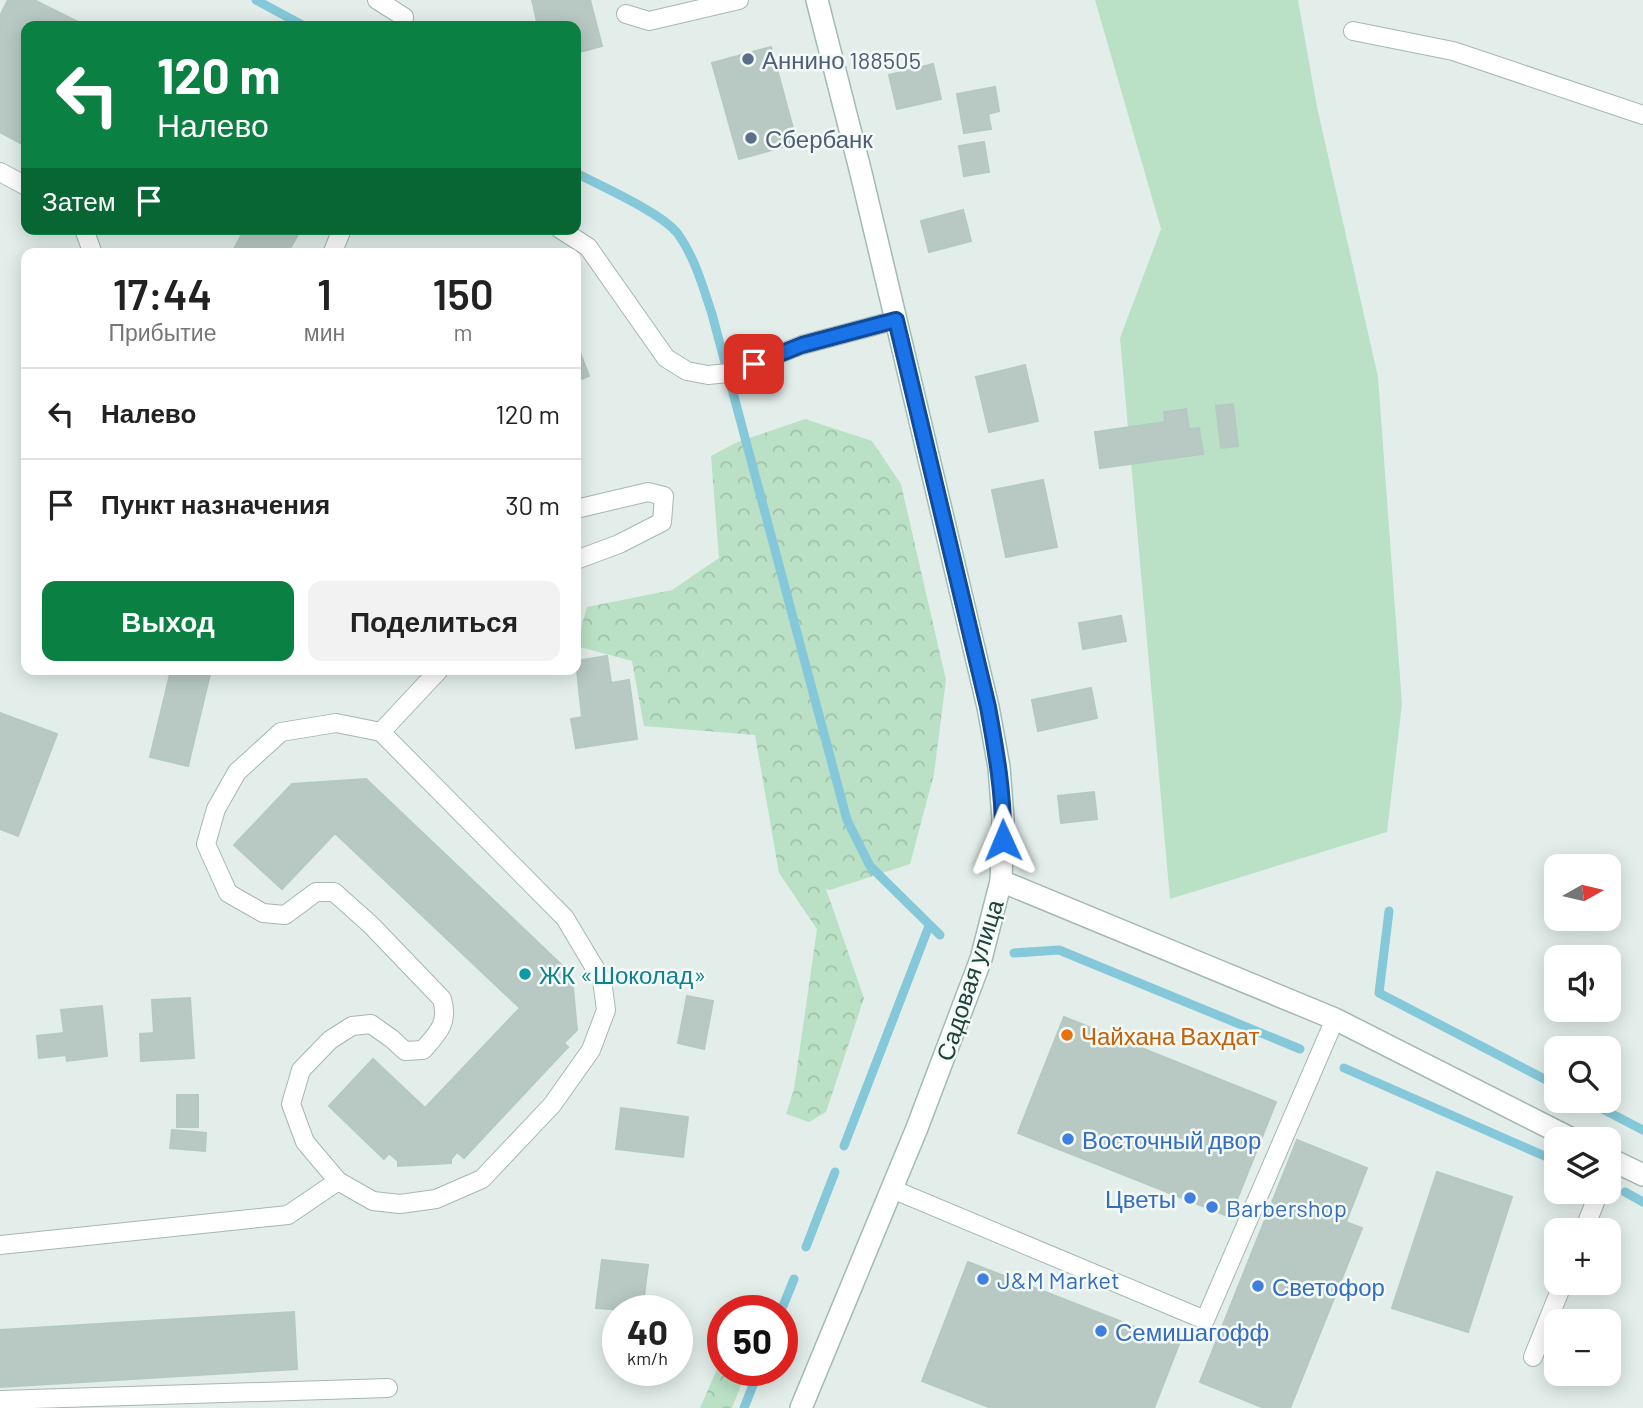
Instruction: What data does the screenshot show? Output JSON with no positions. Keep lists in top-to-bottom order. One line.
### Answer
{"streets":{"main road":["Садовая улица"]},"places":["Аннино 188505","Сбербанк","ЖК «Шоколад»","Чайхана Вахдат","Восточный двор","Цветы","Barbershop","J&M Market","Светофор","Семишагофф"],"north":"right","page":{"turn":["120 m","Налево"],"then":"Затем","eta":["17:44","Прибытие","1","мин","150","m"],"list":[{"name":"Налево","value":"120 m"},{"name":"Пункт назначения","value":"30 m"}],"buttons":["Выход","Поделиться"],"map_buttons":["+","−"],"speed":"40 km/h","limit":"50"}}
